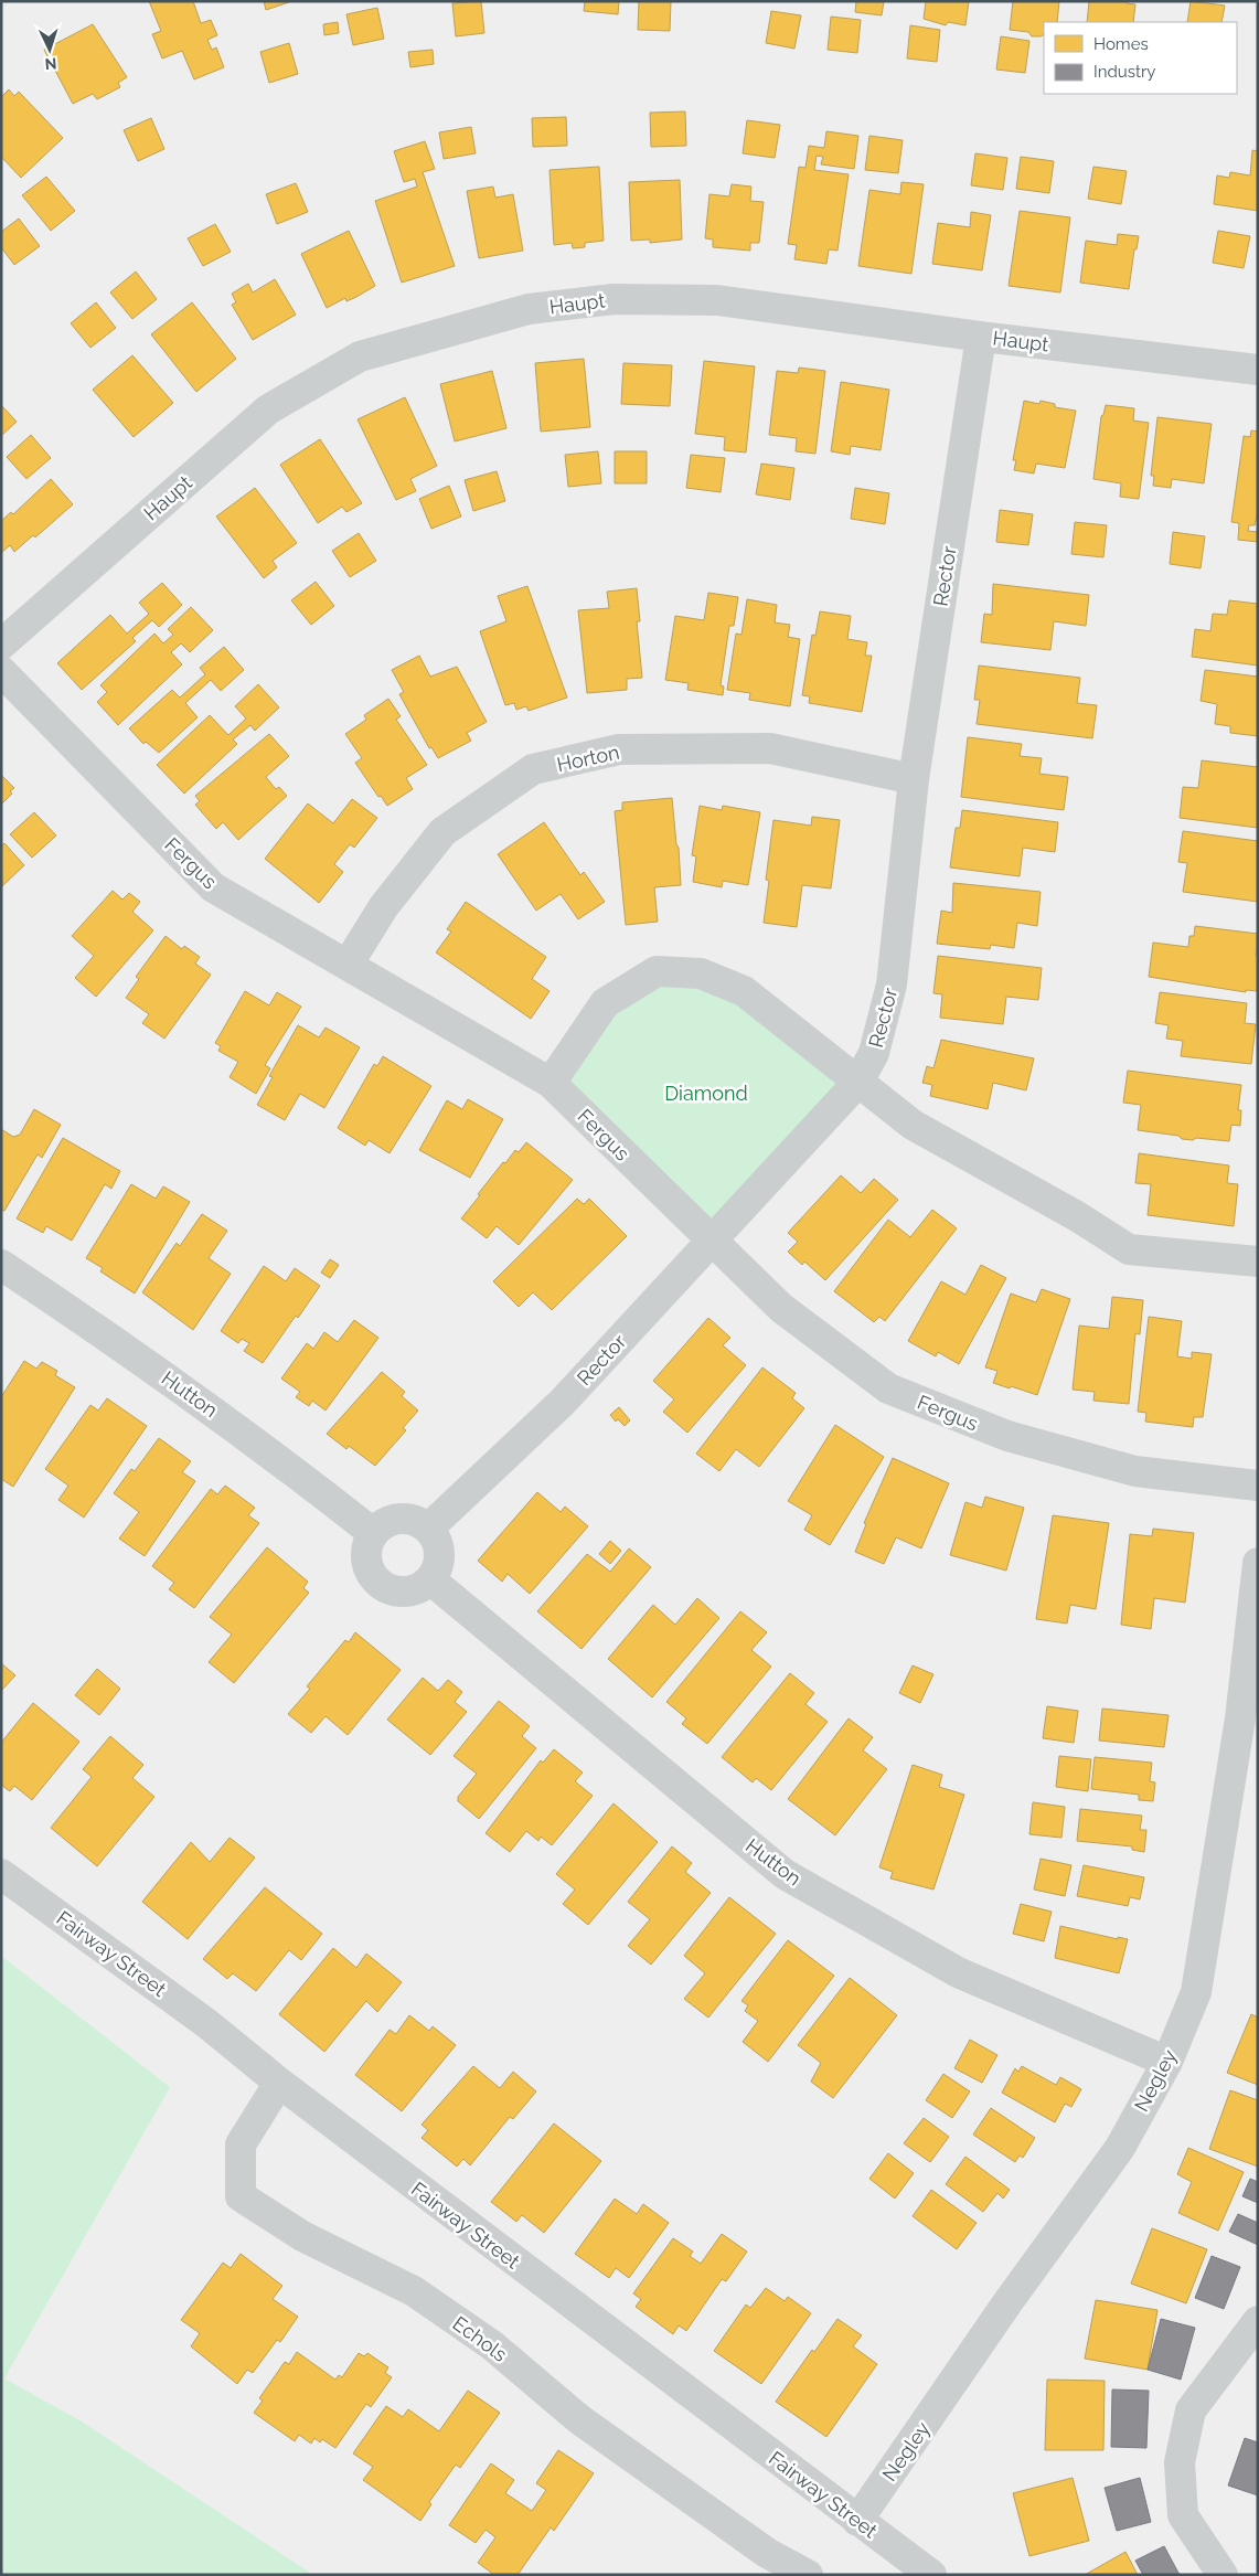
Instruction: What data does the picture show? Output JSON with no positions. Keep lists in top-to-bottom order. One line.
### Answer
{"streets":{"street":["Haupt","Rector","Horton","Fergus","Hutton","Fairway Street","Negley","Echols"]},"crossings":[["Haupt","Rector"],["Rector","Horton"],["Rector","Fergus"],["Rector","Hutton"],["Horton","Fergus"],["Hutton","Negley"],["Fairway Street","Negley"],["Fairway Street","Echols"]],"parks":["Diamond"],"legend":["Homes","Industry"],"north":"bottom"}
